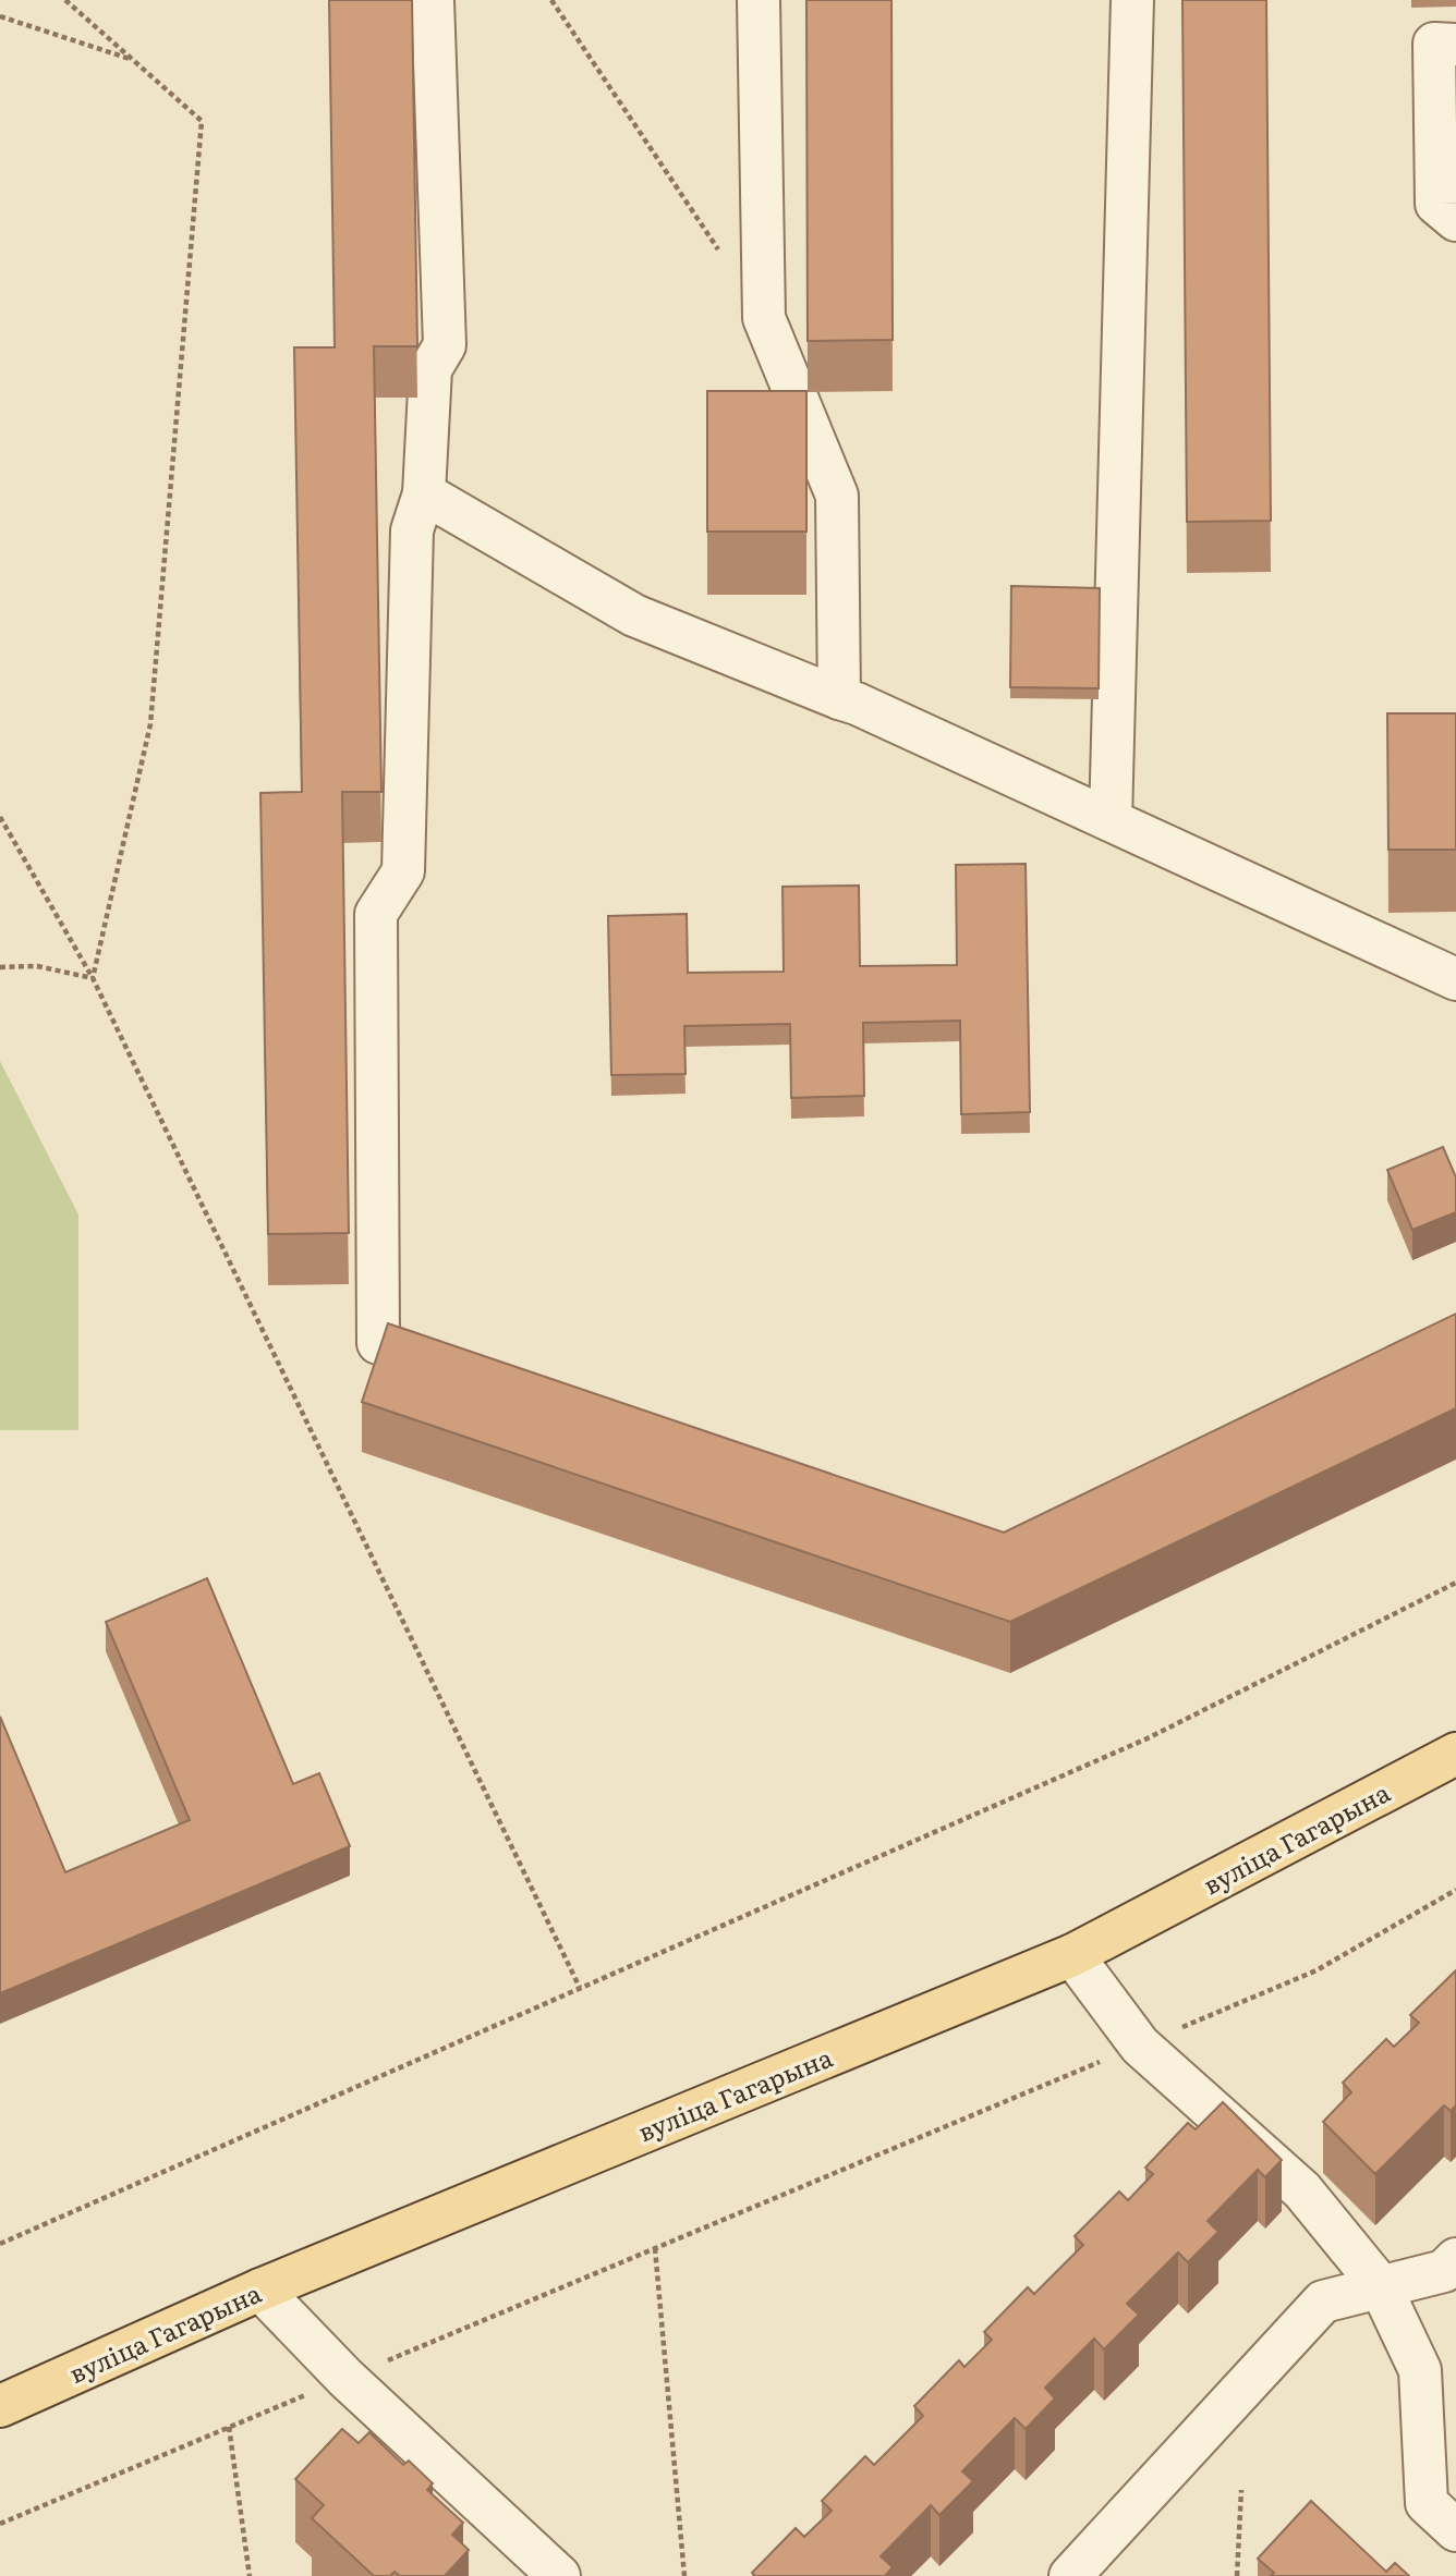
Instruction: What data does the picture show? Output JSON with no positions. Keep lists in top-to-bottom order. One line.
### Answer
{"streets":{"main road":["вуліца Гагарына"]}}
